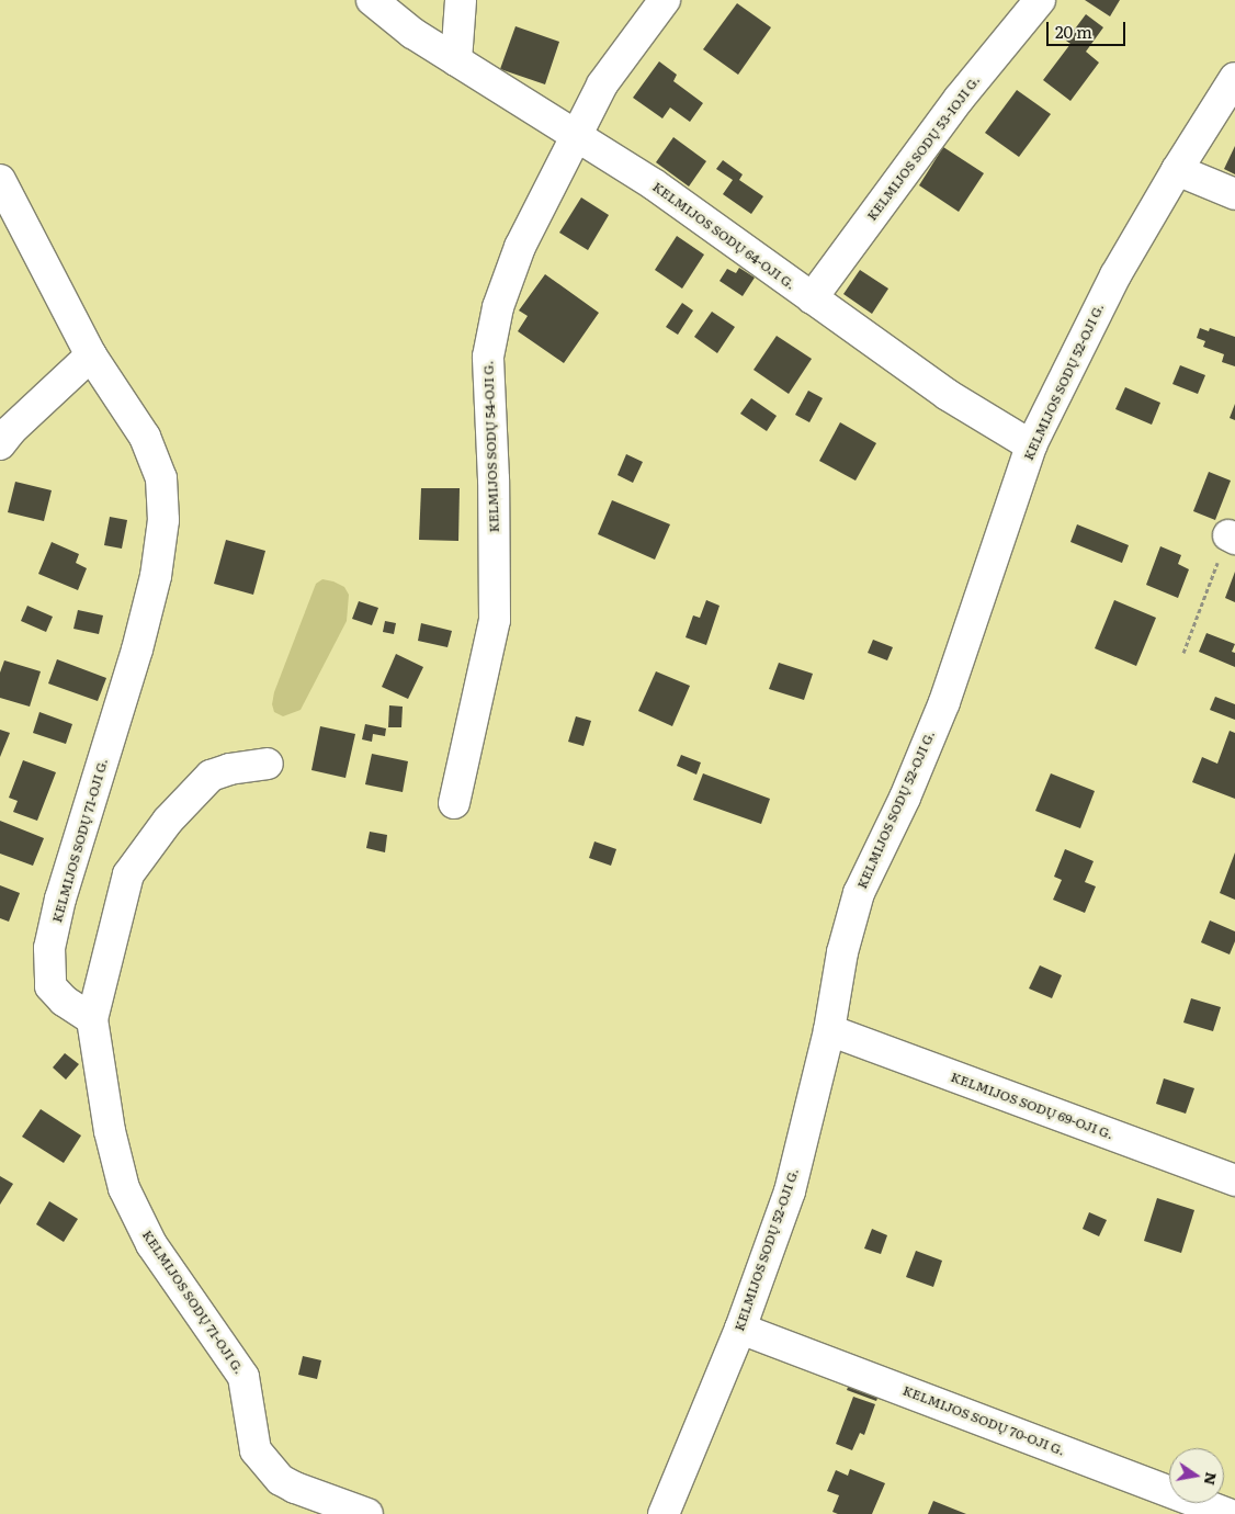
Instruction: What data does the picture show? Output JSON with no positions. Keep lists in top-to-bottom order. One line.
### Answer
{"streets":{"street":["KELMIJOS SODŲ 53-IOJI G.","KELMIJOS SODŲ 64-OJI G.","KELMIJOS SODŲ 52-OJI G.","KELMIJOS SODŲ 54-OJI G.","KELMIJOS SODŲ 71-OJI G.","KELMIJOS SODŲ 69-OJI G.","KELMIJOS SODŲ 70-OJI G."]},"crossings":[["KELMIJOS SODŲ 53-IOJI G.","KELMIJOS SODŲ 64-OJI G."],["KELMIJOS SODŲ 64-OJI G.","KELMIJOS SODŲ 52-OJI G."],["KELMIJOS SODŲ 64-OJI G.","KELMIJOS SODŲ 54-OJI G."],["KELMIJOS SODŲ 52-OJI G.","KELMIJOS SODŲ 69-OJI G."],["KELMIJOS SODŲ 52-OJI G.","KELMIJOS SODŲ 70-OJI G."]],"scale_bar":"20 m","north":"right"}
